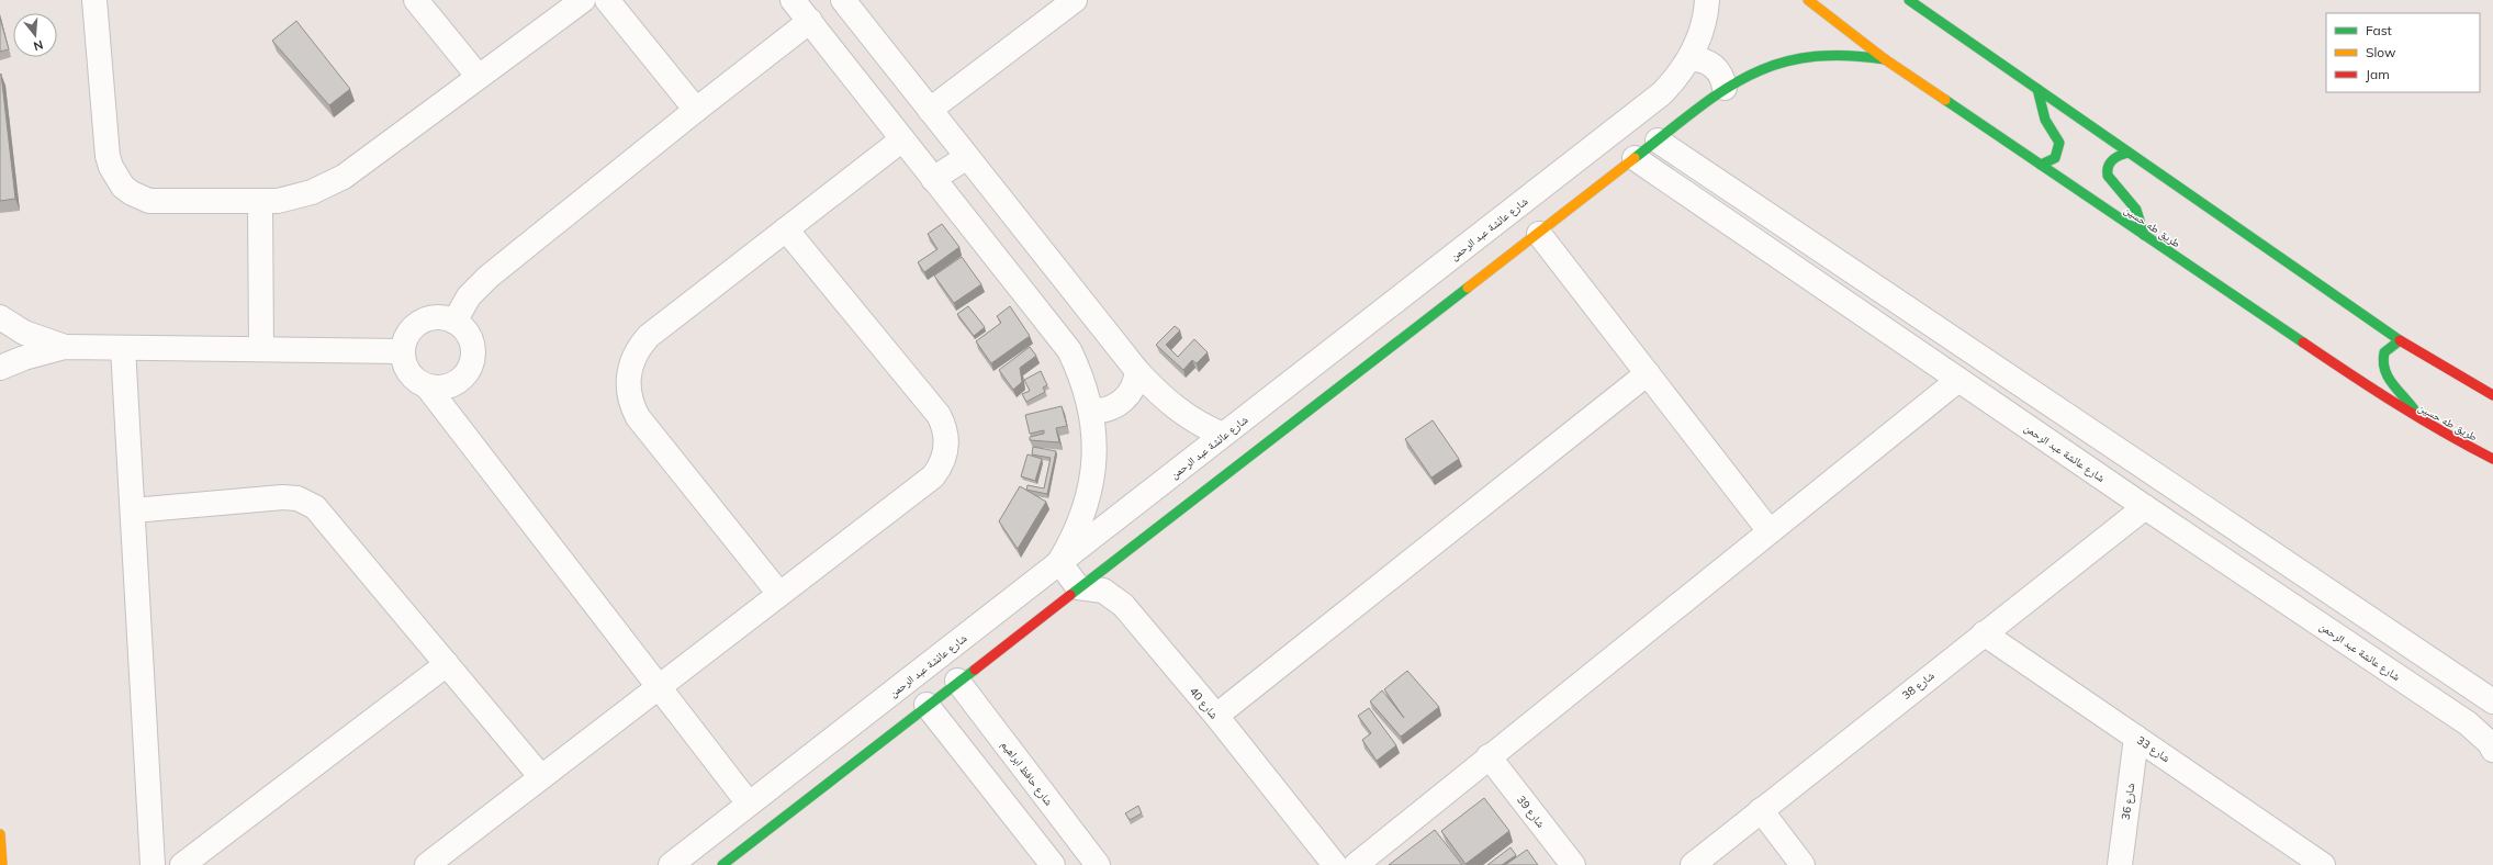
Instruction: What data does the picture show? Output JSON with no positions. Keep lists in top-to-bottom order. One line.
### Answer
{"streets":{"main road":["طريق طه حسين"],"street":["شارع عائشة عبد الرحمن","شارع 38","شارع 40","شارع 33","شارع حافظ ابراهيم","شارع 36","شارع 39"]},"crossings":[["شارع عائشة عبد الرحمن","شارع 38"],["شارع 38","شارع 33"],["شارع 33","شارع 36"]],"legend":["Fast","Slow","Jam"],"north":"bottom"}
